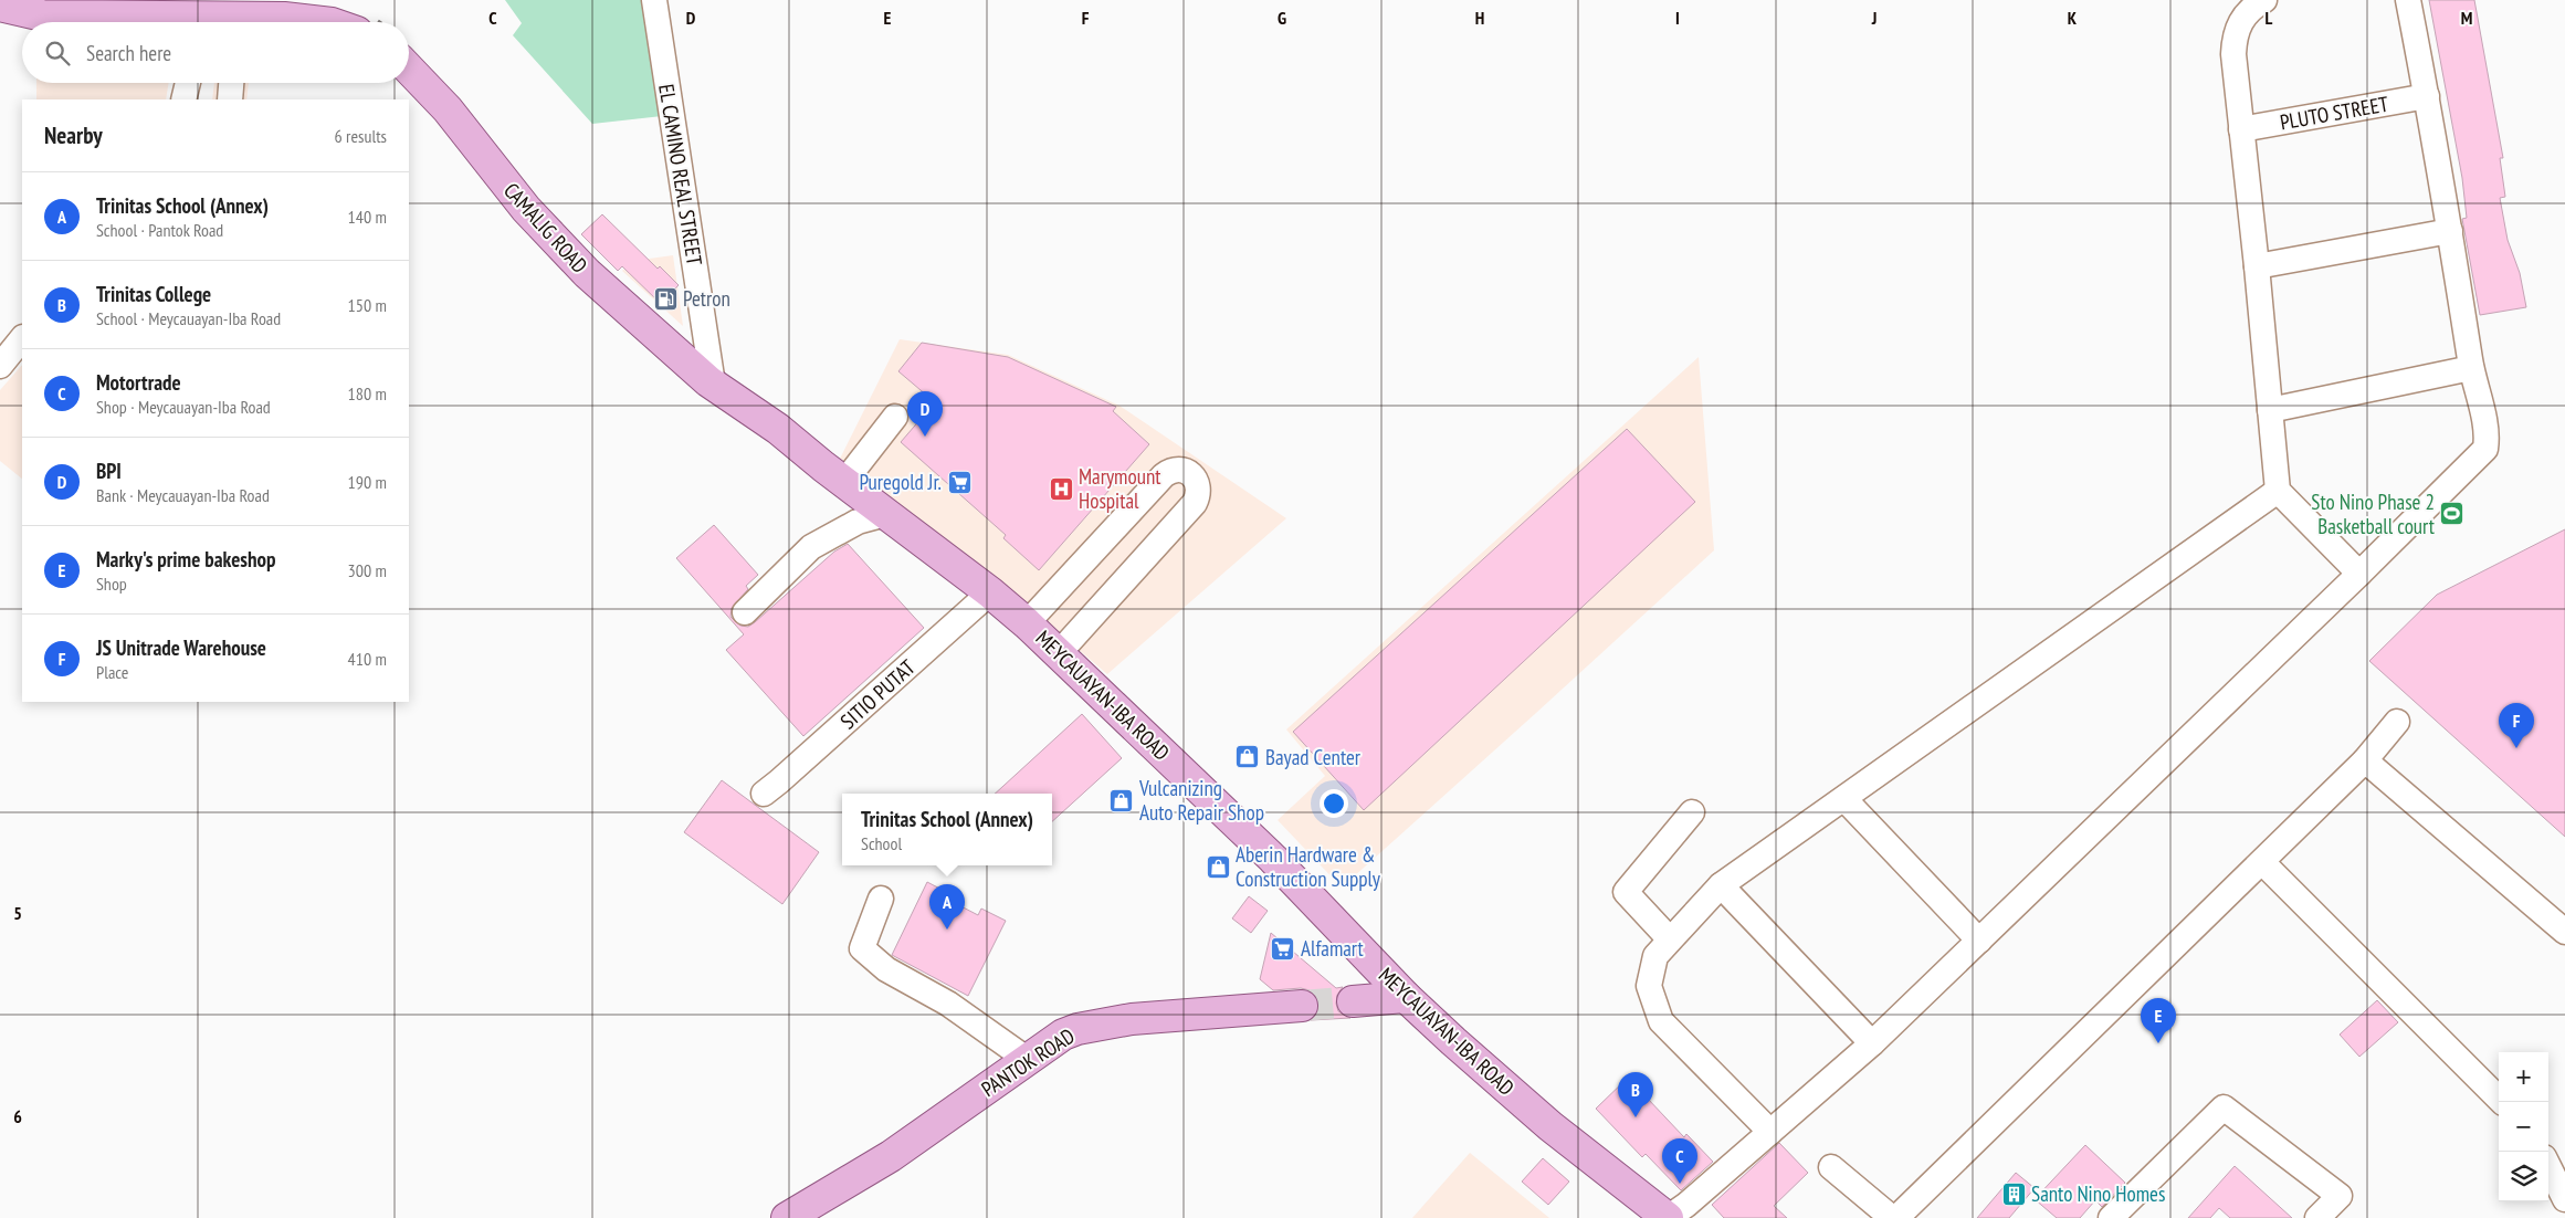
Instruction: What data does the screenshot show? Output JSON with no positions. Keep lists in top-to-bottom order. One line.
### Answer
{"streets":{"main road":["CAMALIG ROAD","MEYCAUAYAN-IBA ROAD","PANTOK ROAD"],"street":["PLUTO STREET","EL CAMINO REAL STREET","SITIO PUTAT"]},"crossings":[["EL CAMINO REAL STREET","CAMALIG ROAD"],["EL CAMINO REAL STREET","MEYCAUAYAN-IBA ROAD"],["CAMALIG ROAD","MEYCAUAYAN-IBA ROAD"],["SITIO PUTAT","MEYCAUAYAN-IBA ROAD"]],"places":{"fuel station":["Petron"],"supermarket":["Puregold Jr.","Alfamart"],"hospital":["Marymount Hospital"],"sports":["Sto Nino Phase 2 Basketball court"],"shop":["Bayad Center","Vulcanizing Auto Repair Shop","Aberin Hardware & Construction Supply"],"building":["Santo Nino Homes"]},"page":{"search":"Search here","heading":["Nearby","6 results"],"list":[{"mark":"A","name":"Trinitas School (Annex)","note":"School · Pantok Road","value":"140 m"},{"mark":"B","name":"Trinitas College","note":"School · Meycauayan-Iba Road","value":"150 m"},{"mark":"C","name":"Motortrade","note":"Shop · Meycauayan-Iba Road","value":"180 m"},{"mark":"D","name":"BPI","note":"Bank · Meycauayan-Iba Road","value":"190 m"},{"mark":"E","name":"Marky's prime bakeshop","note":"Shop","value":"300 m"},{"mark":"F","name":"JS Unitrade Warehouse","note":"Place","value":"410 m"}],"pins":["D","F","A","E","B","C"],"popup":["Trinitas School (Annex)","School"],"map_buttons":["+","−"]},"grid":{"columns":["C","D","E","F","G","H","I","J","K","L","M"],"rows":["5","6"]}}
